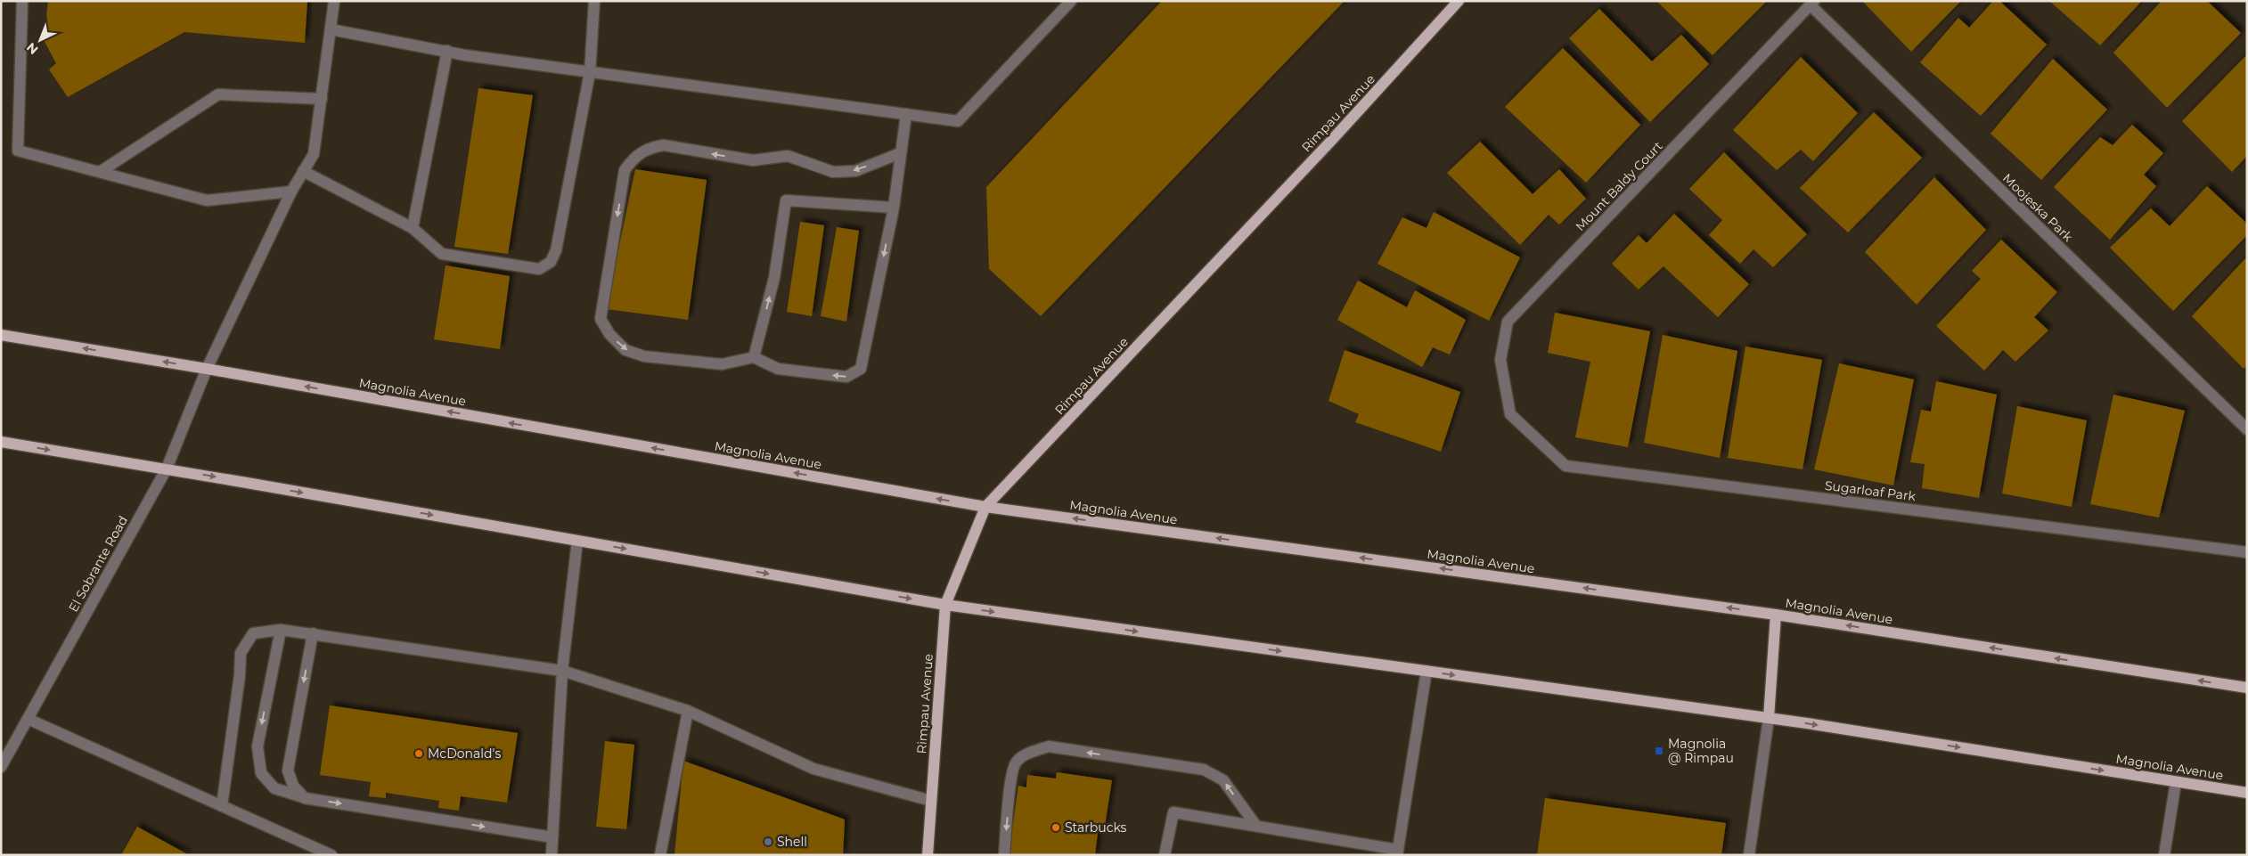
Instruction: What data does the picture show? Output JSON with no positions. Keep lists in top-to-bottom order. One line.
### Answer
{"streets":{"main road":["Rimpau Avenue","Magnolia Avenue"],"street":["Mount Baldy Court","Moojeska Park","Sugarloaf Park","El Sobrante Road"]},"crossings":[["Rimpau Avenue","Magnolia Avenue"],["Mount Baldy Court","Moojeska Park"],["Mount Baldy Court","Sugarloaf Park"],["Magnolia Avenue","El Sobrante Road"]],"places":{"transit":["Magnolia @ Rimpau"],"other":["McDonald's","Starbucks","Shell"]},"north":"bottom left"}
